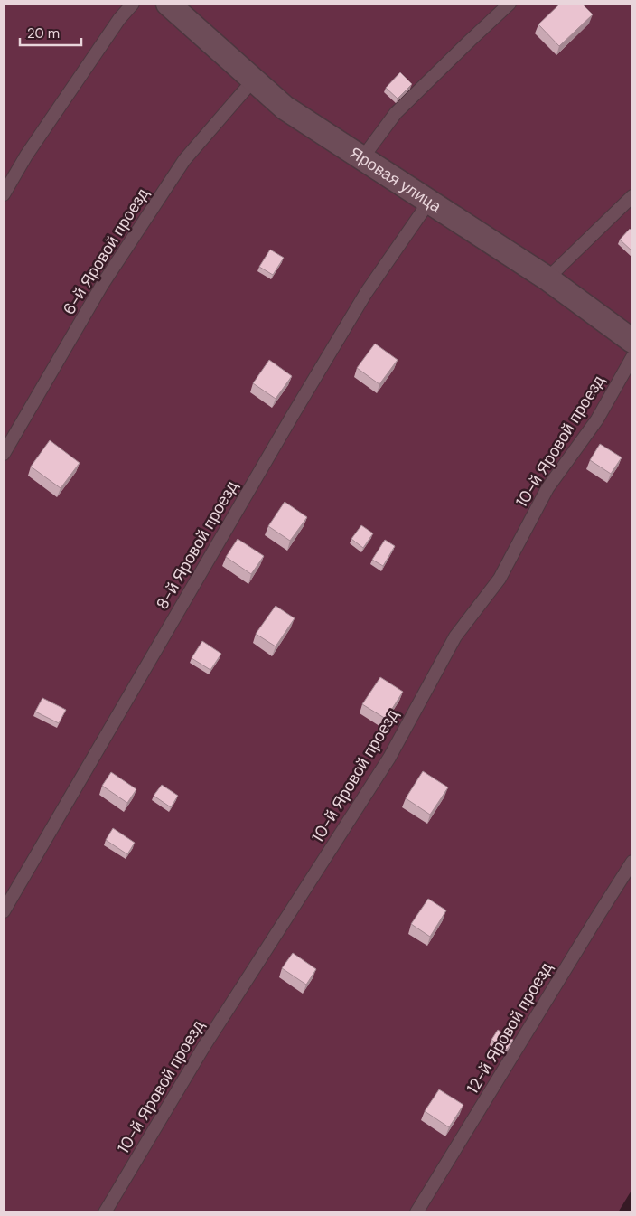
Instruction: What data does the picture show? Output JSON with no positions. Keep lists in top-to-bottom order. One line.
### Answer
{"streets":{"street":["Яровая улица"],"lane":["6-й Яровой проезд","10-й Яровой проезд","8-й Яровой проезд","12-й Яровой проезд"]},"crossings":[["Яровая улица","6-й Яровой проезд"],["Яровая улица","8-й Яровой проезд"]],"scale_bar":"20 m"}
